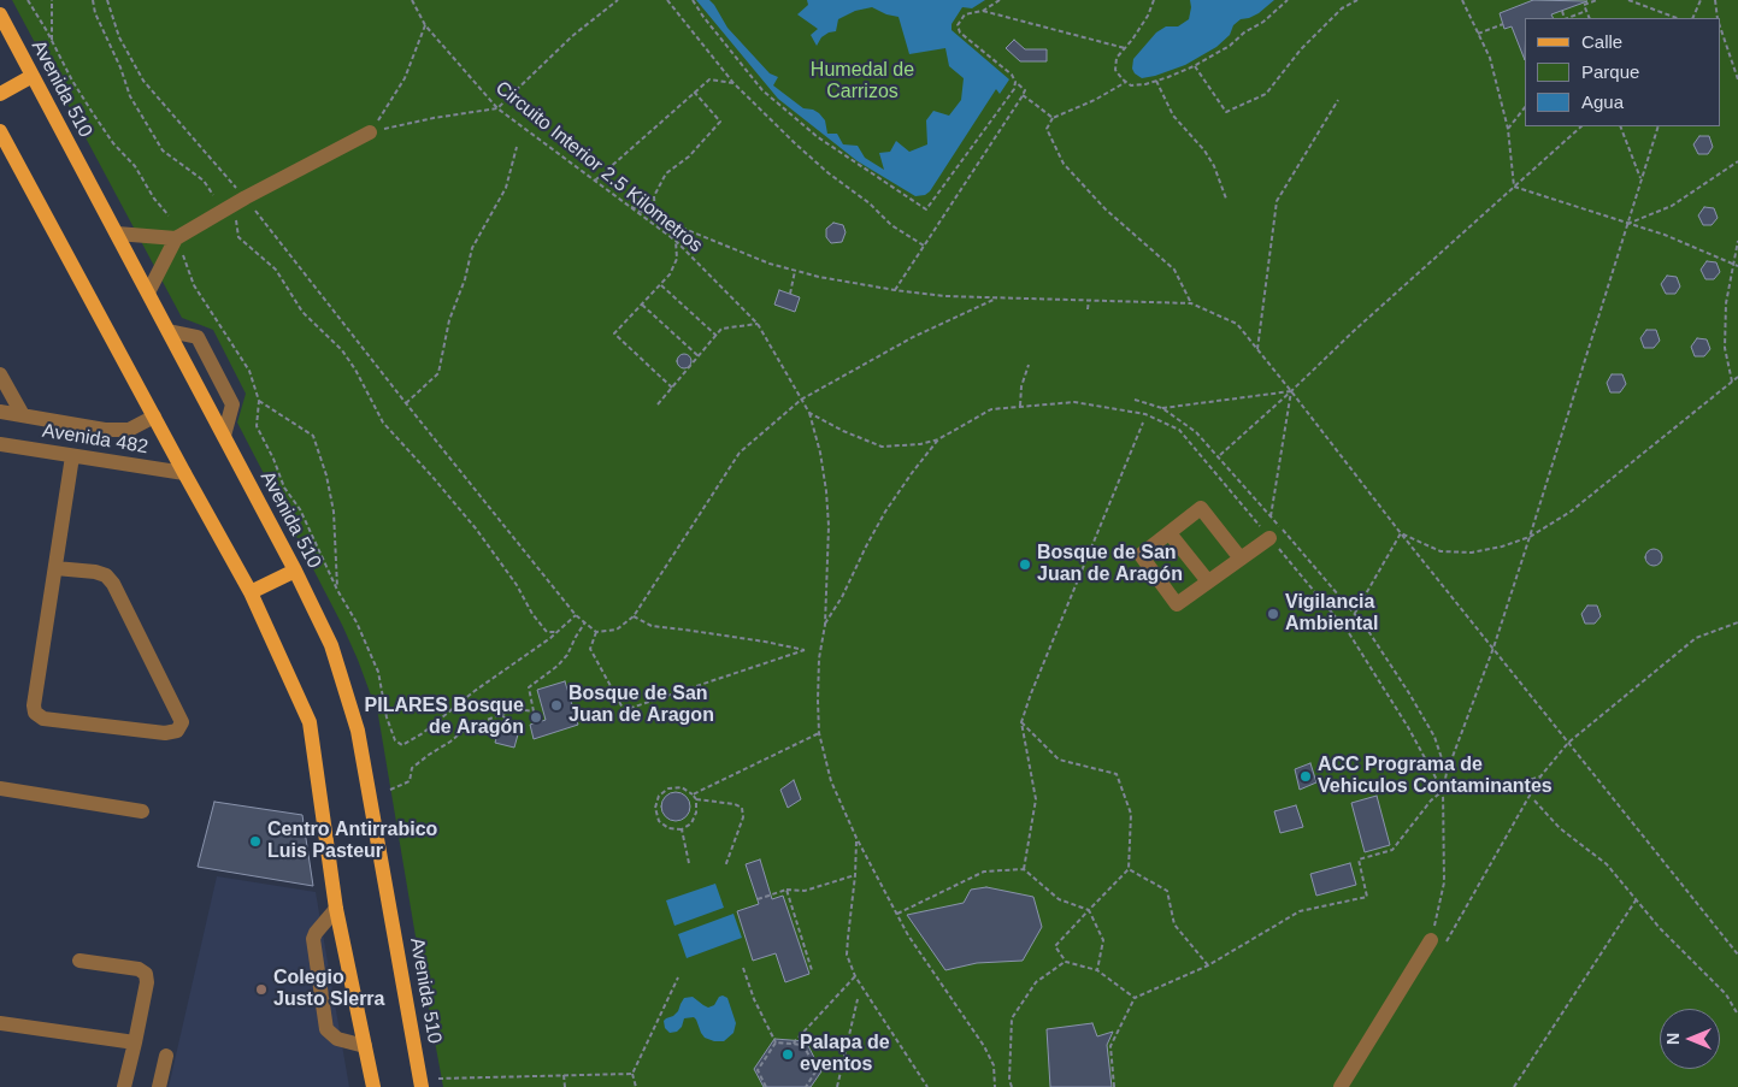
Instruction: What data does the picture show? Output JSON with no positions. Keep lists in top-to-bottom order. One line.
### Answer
{"streets":{"main road":["Avenida 510"],"street":["Avenida 482"],"path":["Circuito Interior 2.5 Kilometros"]},"parks":["Humedal de Carrizos"],"places":["Bosque de San Juan de Aragón","Vigilancia Ambiental","Bosque de San Juan de Aragon","PILARES Bosque de Aragón","ACC Programa de Vehiculos Contaminantes","Centro Antirrabico Luis Pasteur","Colegio Justo SIerra","Palapa de eventos"],"legend":["Calle","Parque","Agua"],"north":"left"}
